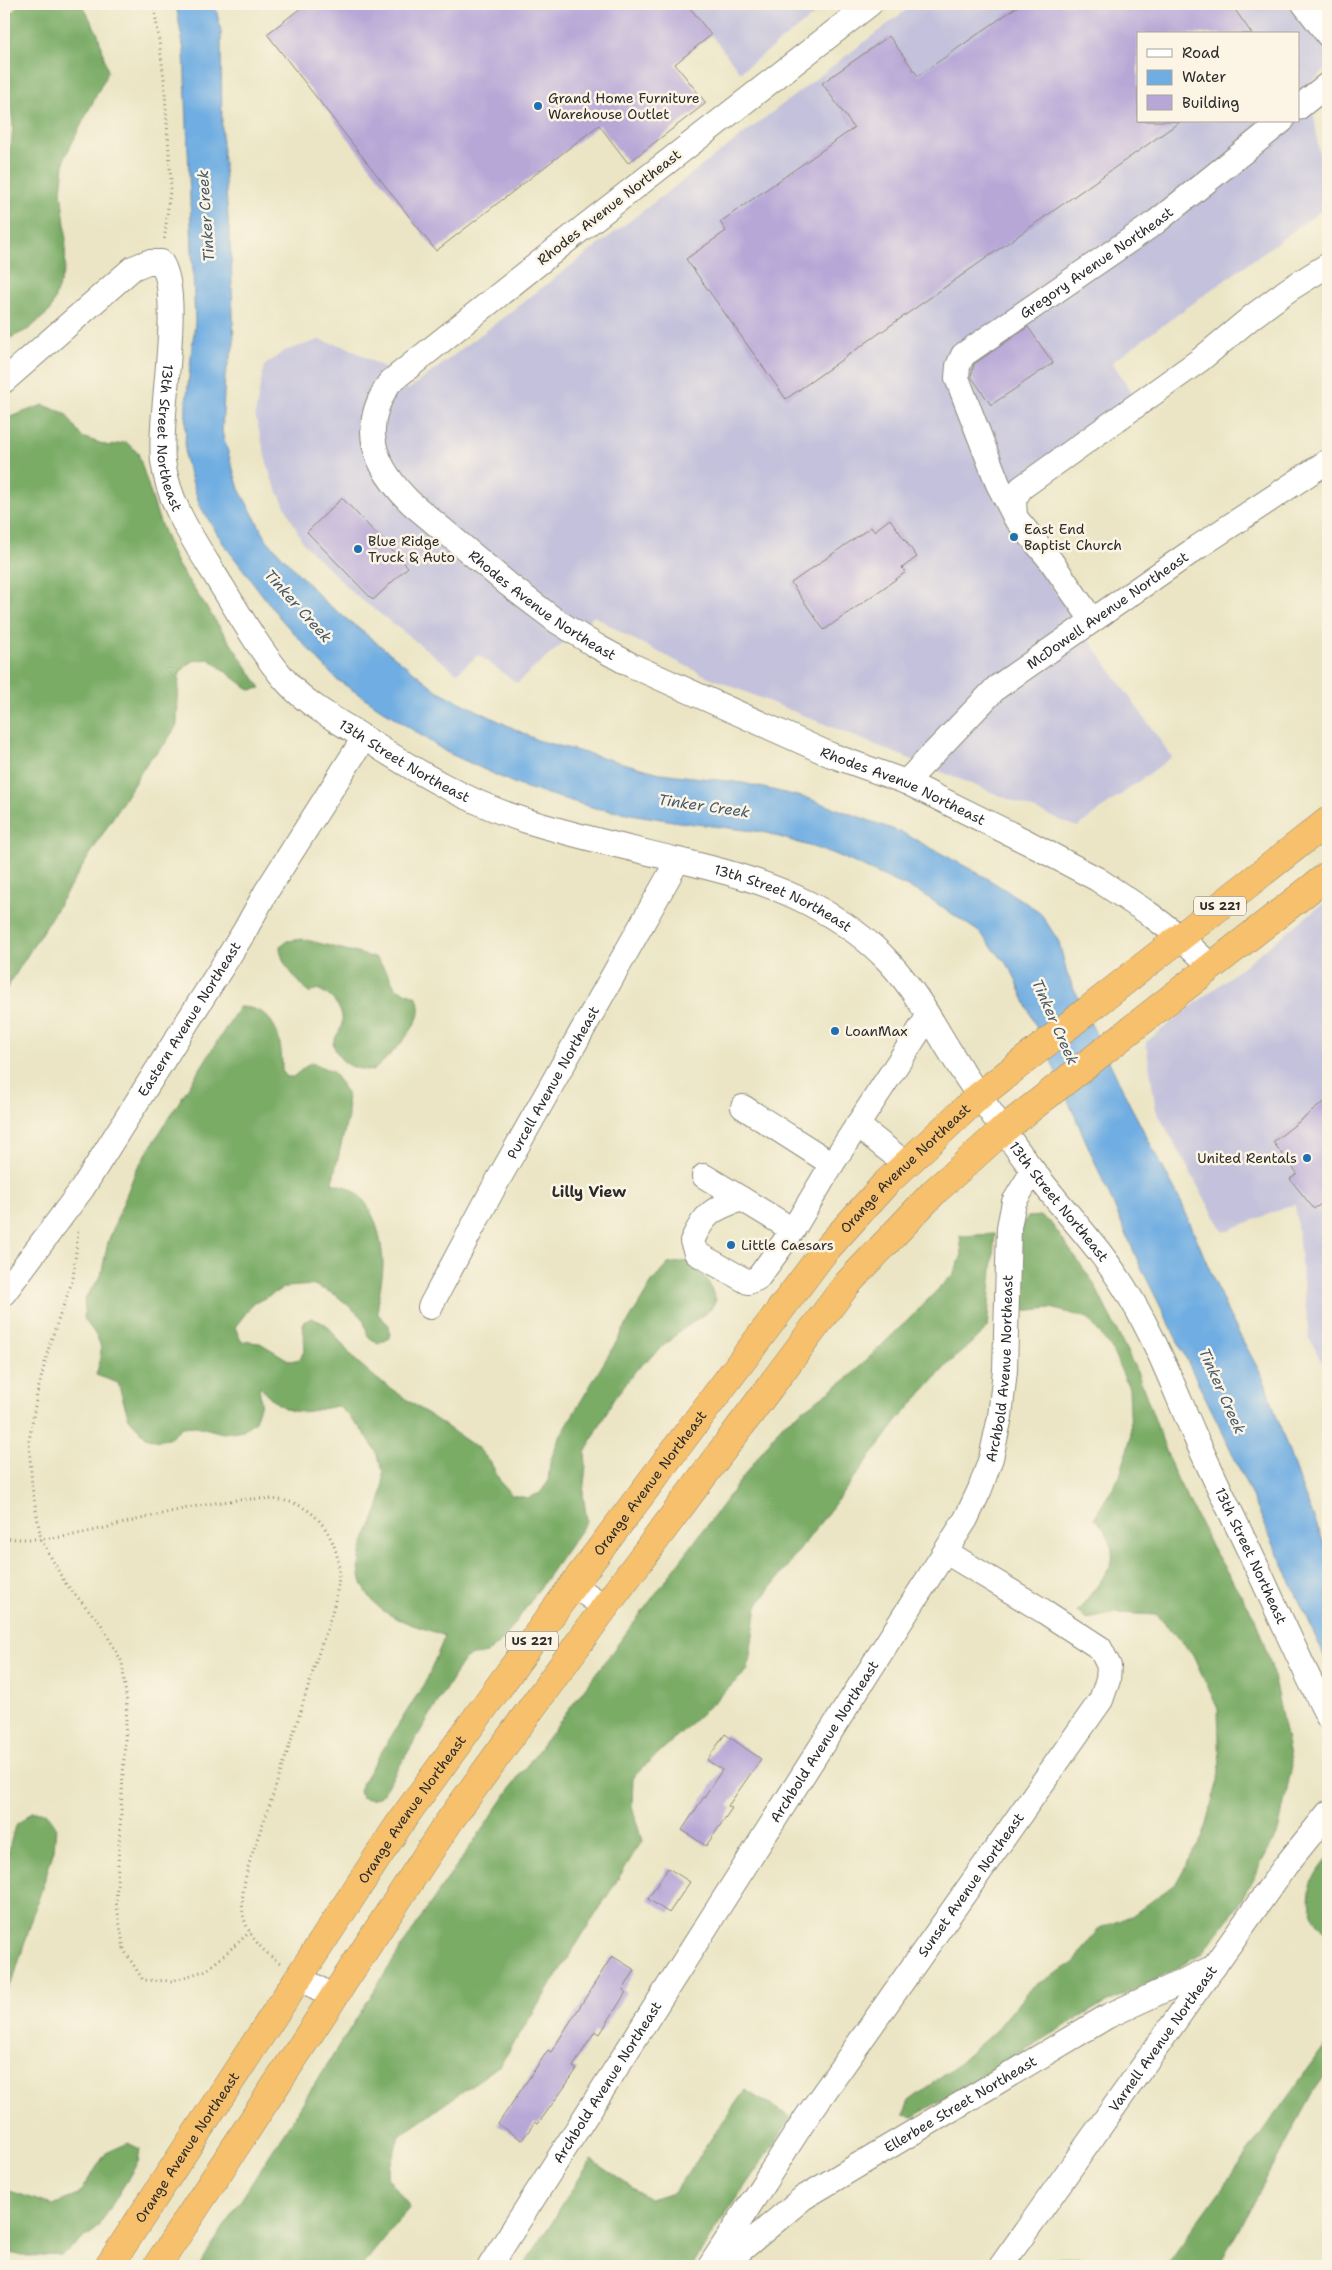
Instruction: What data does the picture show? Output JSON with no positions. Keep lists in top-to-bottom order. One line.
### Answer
{"streets":{"highway":["US 221","Orange Avenue Northeast"],"street":["Rhodes Avenue Northeast","Gregory Avenue Northeast","13th Street Northeast","McDowell Avenue Northeast","Eastern Avenue Northeast","Purcell Avenue Northeast","Archbold Avenue Northeast","Sunset Avenue Northeast","Varnell Avenue Northeast","Ellerbee Street Northeast"]},"crossings":[["Rhodes Avenue Northeast","McDowell Avenue Northeast"],["Rhodes Avenue Northeast","US 221"],["Rhodes Avenue Northeast","Orange Avenue Northeast"],["Gregory Avenue Northeast","McDowell Avenue Northeast"],["13th Street Northeast","US 221"],["13th Street Northeast","Eastern Avenue Northeast"],["13th Street Northeast","Purcell Avenue Northeast"],["13th Street Northeast","Orange Avenue Northeast"],["13th Street Northeast","Archbold Avenue Northeast"],["Archbold Avenue Northeast","Sunset Avenue Northeast"],["Varnell Avenue Northeast","Ellerbee Street Northeast"]],"districts":["Lilly View"],"water":["Tinker Creek"],"places":["Grand Home Furniture Warehouse Outlet","East End Baptist Church","Blue Ridge Truck & Auto","LoanMax","United Rentals","Little Caesars"],"legend":["Road","Water","Building"]}
